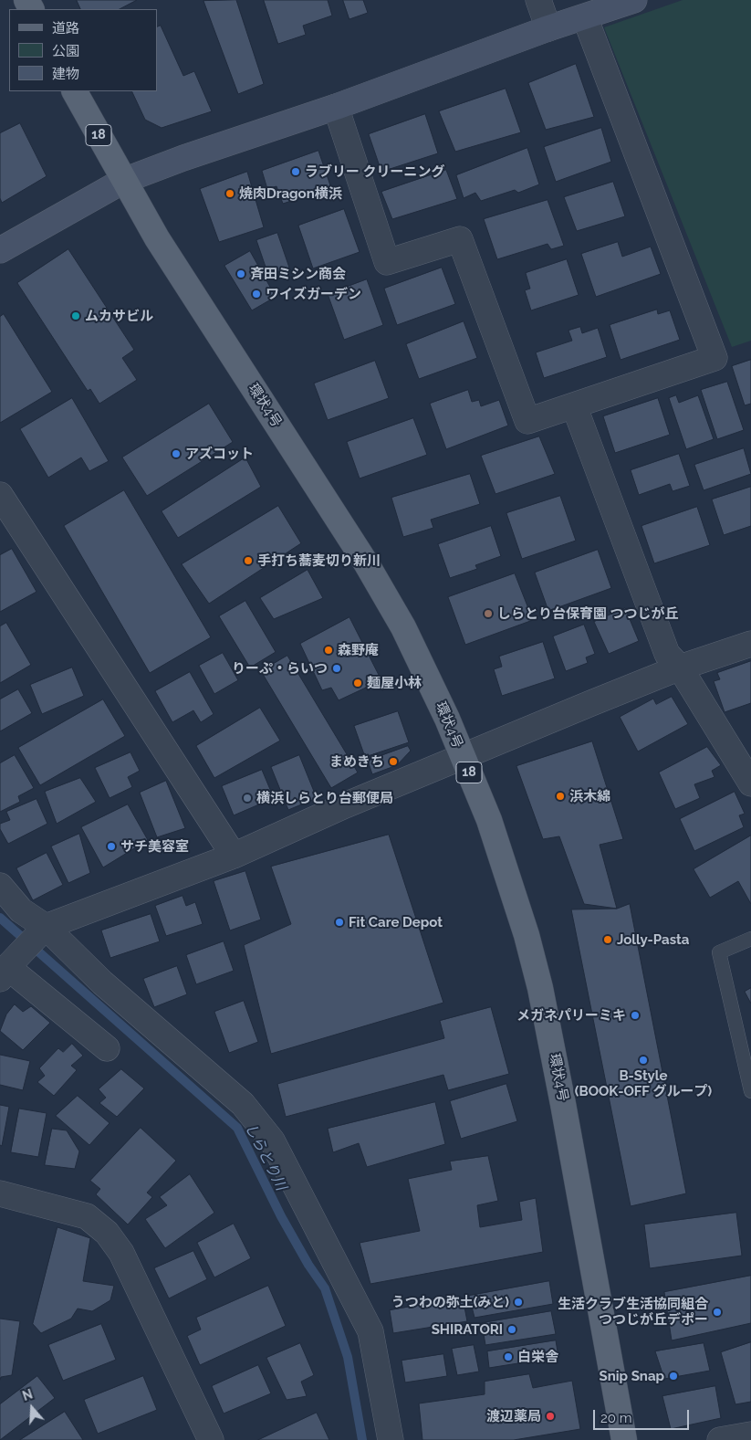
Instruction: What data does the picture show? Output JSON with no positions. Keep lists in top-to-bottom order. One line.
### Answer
{"streets":{"main road":["18","環状4号"]},"water":["しらとり川"],"places":["ラブリー クリーニング","焼肉Dragon横浜","斉田ミシン商会","ワイズガーデン","ムカサビル","アズコット","手打ち蕎麦切り新川","しらとり台保育園 つつじが丘","森野庵","りーぷ・らいつ","麺屋小林","まめきち","浜木綿","横浜しらとり台郵便局","サチ美容室","Fit Care Depot","Jolly-Pasta","メガネパリーミキ","B-Style (BOOK-OFF グループ)","うつわの弥土(みと)","生活クラブ生活協同組合 つつじが丘デポー","SHIRATORI","白栄舎","Snip Snap","渡辺薬局"],"legend":["道路","公園","建物"],"scale_bar":"20 m","north":"top"}
